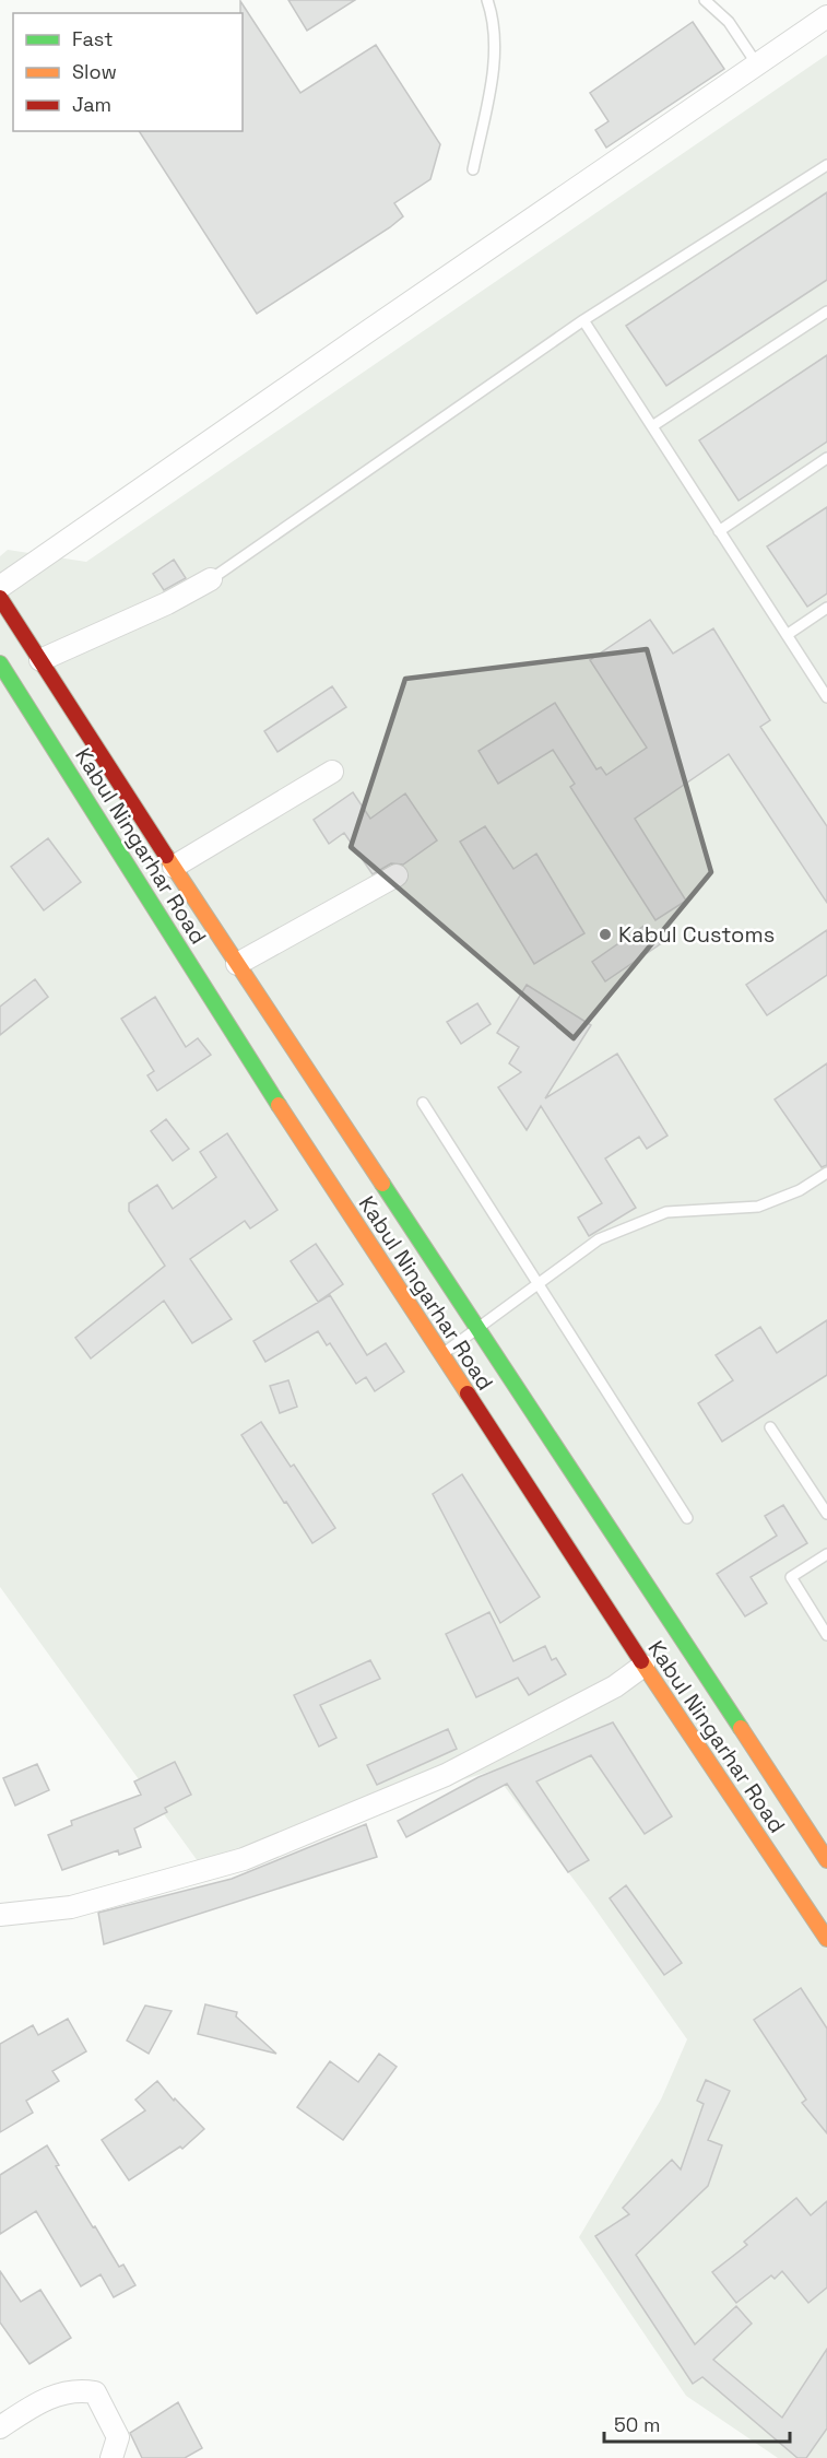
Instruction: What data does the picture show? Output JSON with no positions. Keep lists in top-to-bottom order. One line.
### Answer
{"streets":{"highway":["Kabul Ningarhar Road"]},"places":["Kabul Customs"],"legend":["Fast","Slow","Jam"],"scale_bar":"50 m"}
